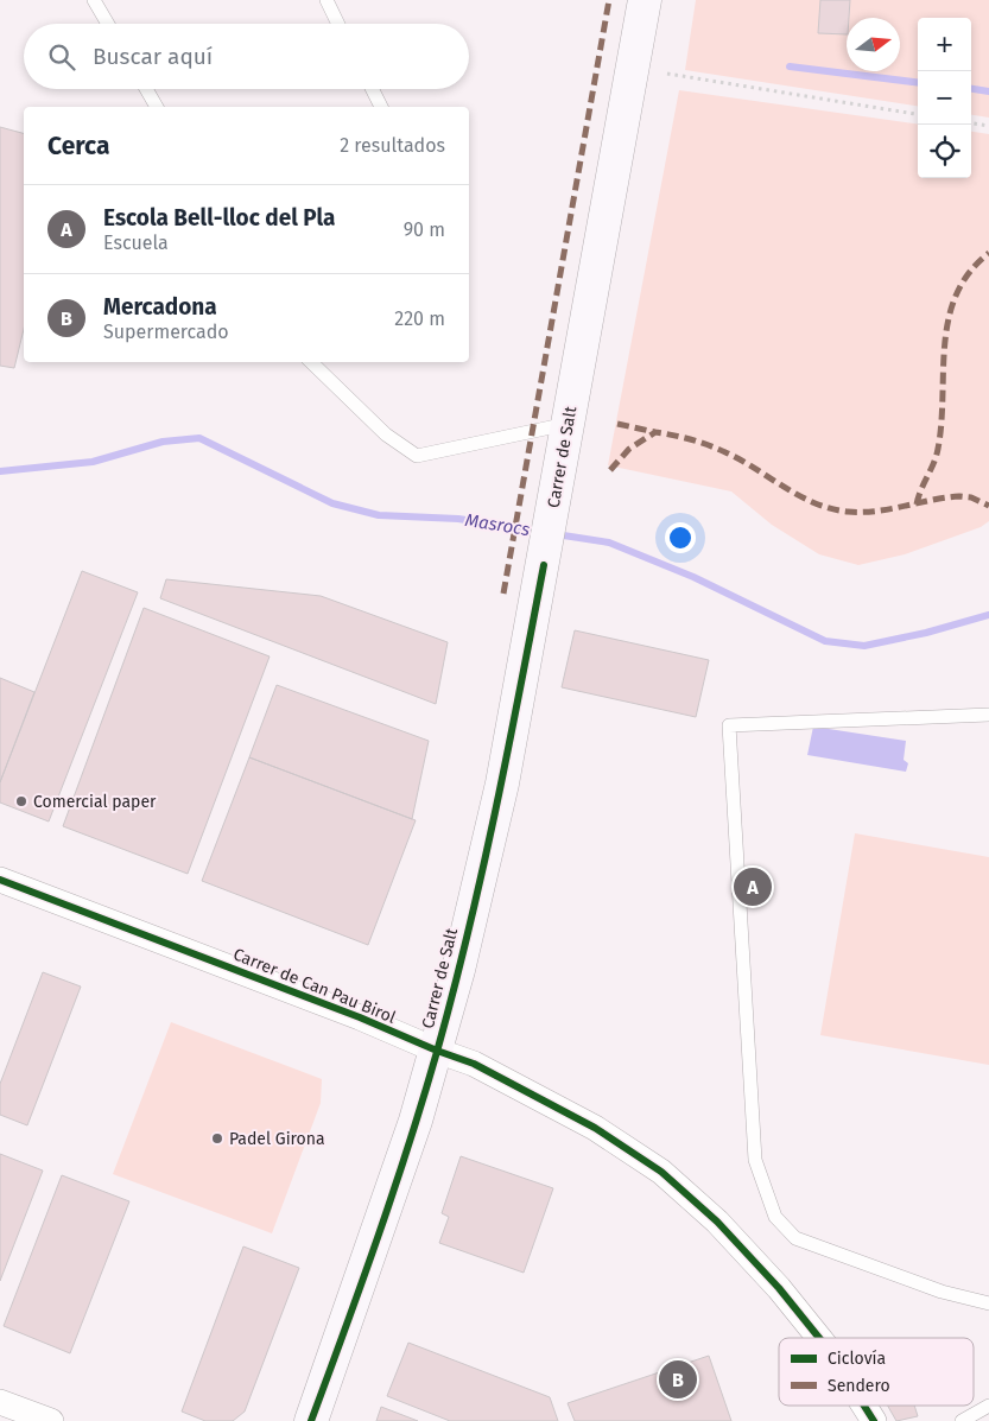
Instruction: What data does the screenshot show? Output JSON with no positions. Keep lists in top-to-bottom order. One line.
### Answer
{"streets":{"street":["Carrer de Salt","Carrer de Can Pau Birol"]},"crossings":[["Carrer de Salt","Carrer de Can Pau Birol"]],"water":["Masrocs"],"places":["Comercial paper","Padel Girona"],"legend":["Ciclovía","Sendero"],"north":"right","page":{"map_buttons":["+","−"],"search":"Buscar aquí","heading":["Cerca","2 resultados"],"list":[{"mark":"A","name":"Escola Bell-lloc del Pla","note":"Escuela","value":"90 m"},{"mark":"B","name":"Mercadona","note":"Supermercado","value":"220 m"}],"pins":["A","B"]}}
